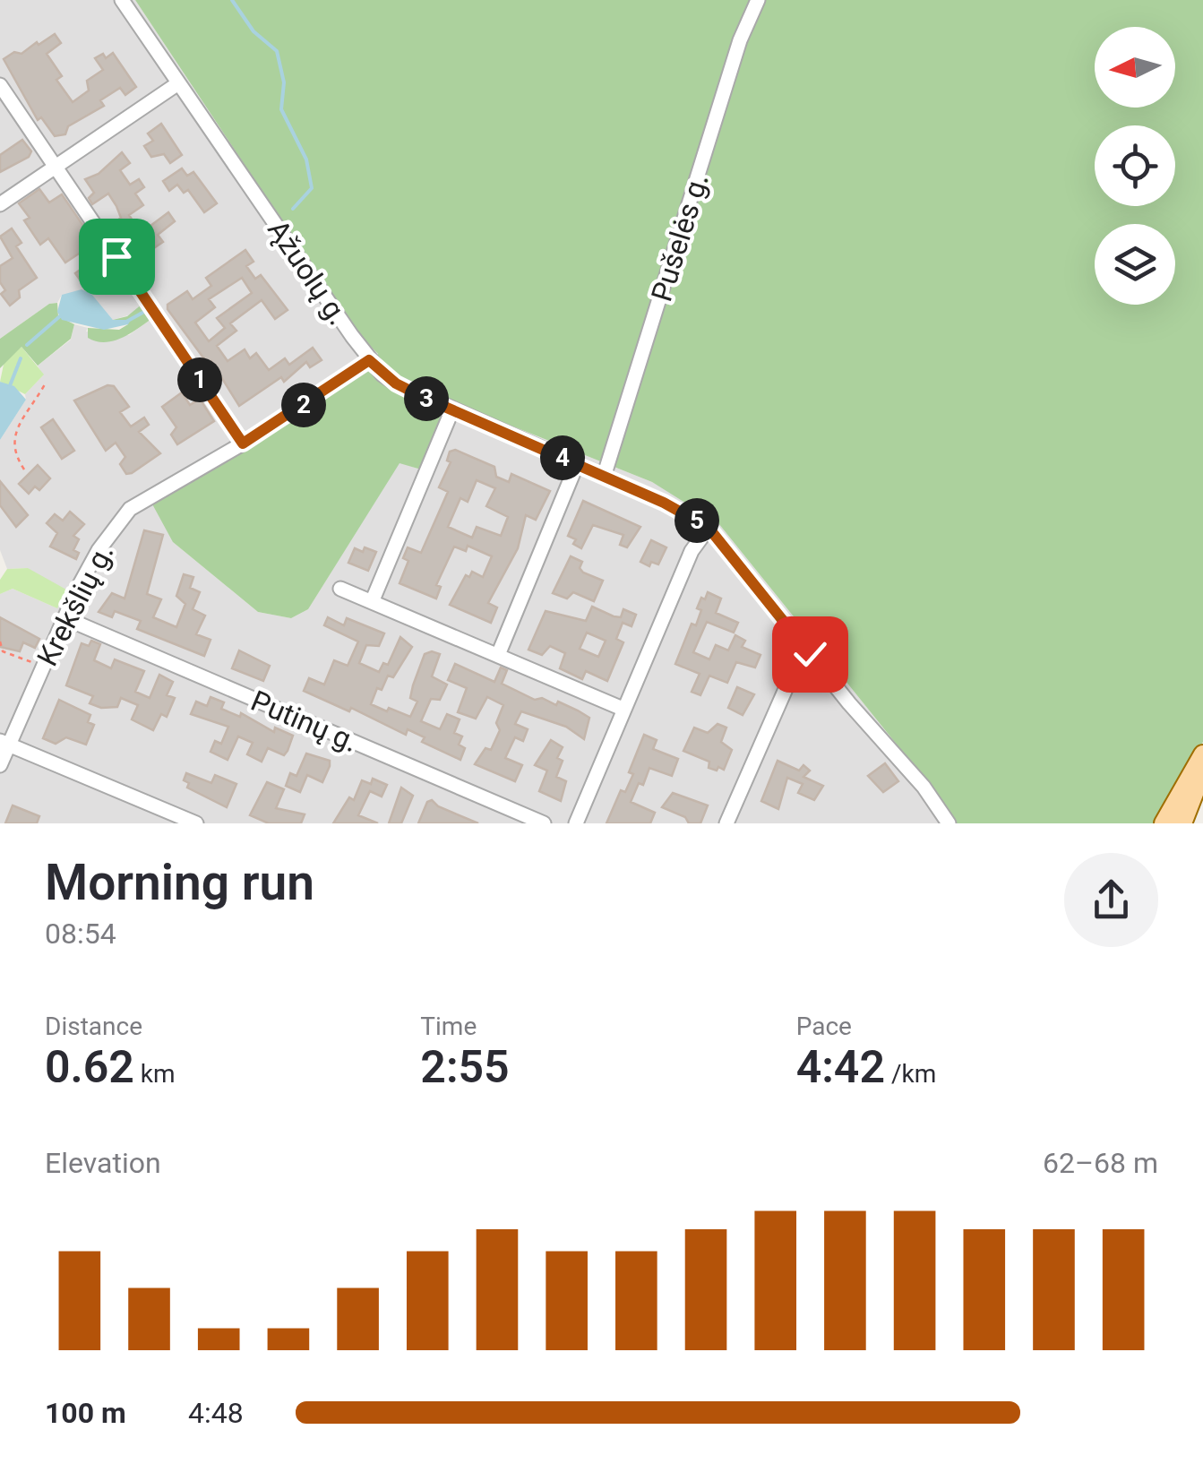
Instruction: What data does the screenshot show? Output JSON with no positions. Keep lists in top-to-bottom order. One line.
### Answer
{"streets":{"street":["Pušelės g.","Ąžuolų g.","Krekšlių g.","Putinų g."]},"crossings":[["Pušelės g.","Ąžuolų g."],["Ąžuolų g.","Krekšlių g."],["Krekšlių g.","Putinų g."]],"north":"left","page":{"pins":["1","3","2","4","5"],"heading":["Morning run","08:54"],"stats":[["Distance","0.62 km"],["Time","2:55"],["Pace","4:42 /km"]],"chart":["Elevation","62–68 m"],"list":[{"name":"100 m","note":"4:48"}]}}
